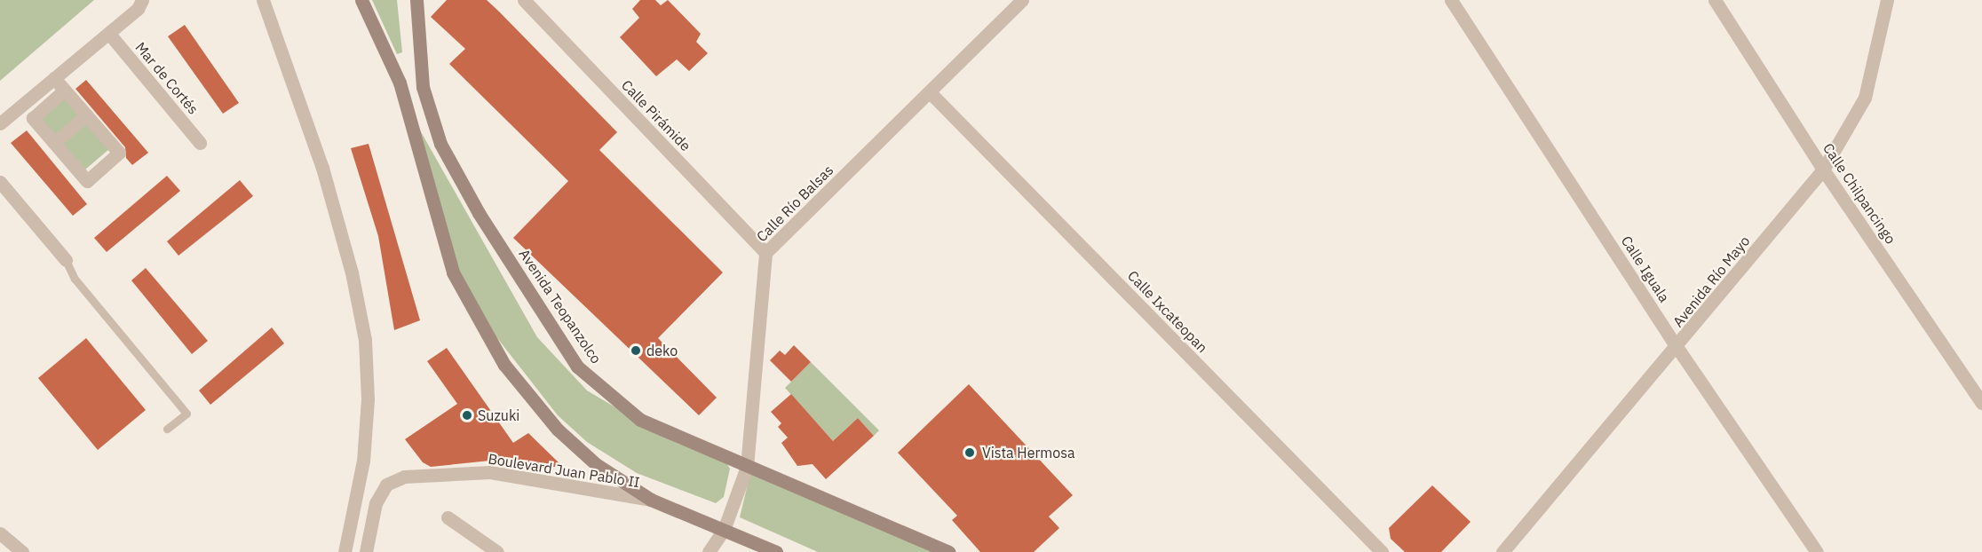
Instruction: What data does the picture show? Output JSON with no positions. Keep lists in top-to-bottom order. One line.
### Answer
{"streets":{"main road":["Avenida Teopanzolco"],"street":["Mar de Cortés","Calle Pirámide","Calle Chilpancingo","Calle Río Balsas","Calle Iguala","Avenida Río Mayo","Calle Ixcateopan","Boulevard Juan Pablo II"]},"crossings":[["Calle Pirámide","Calle Río Balsas"],["Calle Chilpancingo","Avenida Río Mayo"],["Calle Río Balsas","Avenida Teopanzolco"],["Calle Río Balsas","Calle Ixcateopan"],["Calle Iguala","Avenida Río Mayo"]],"places":["deko","Suzuki","Vista Hermosa"]}
